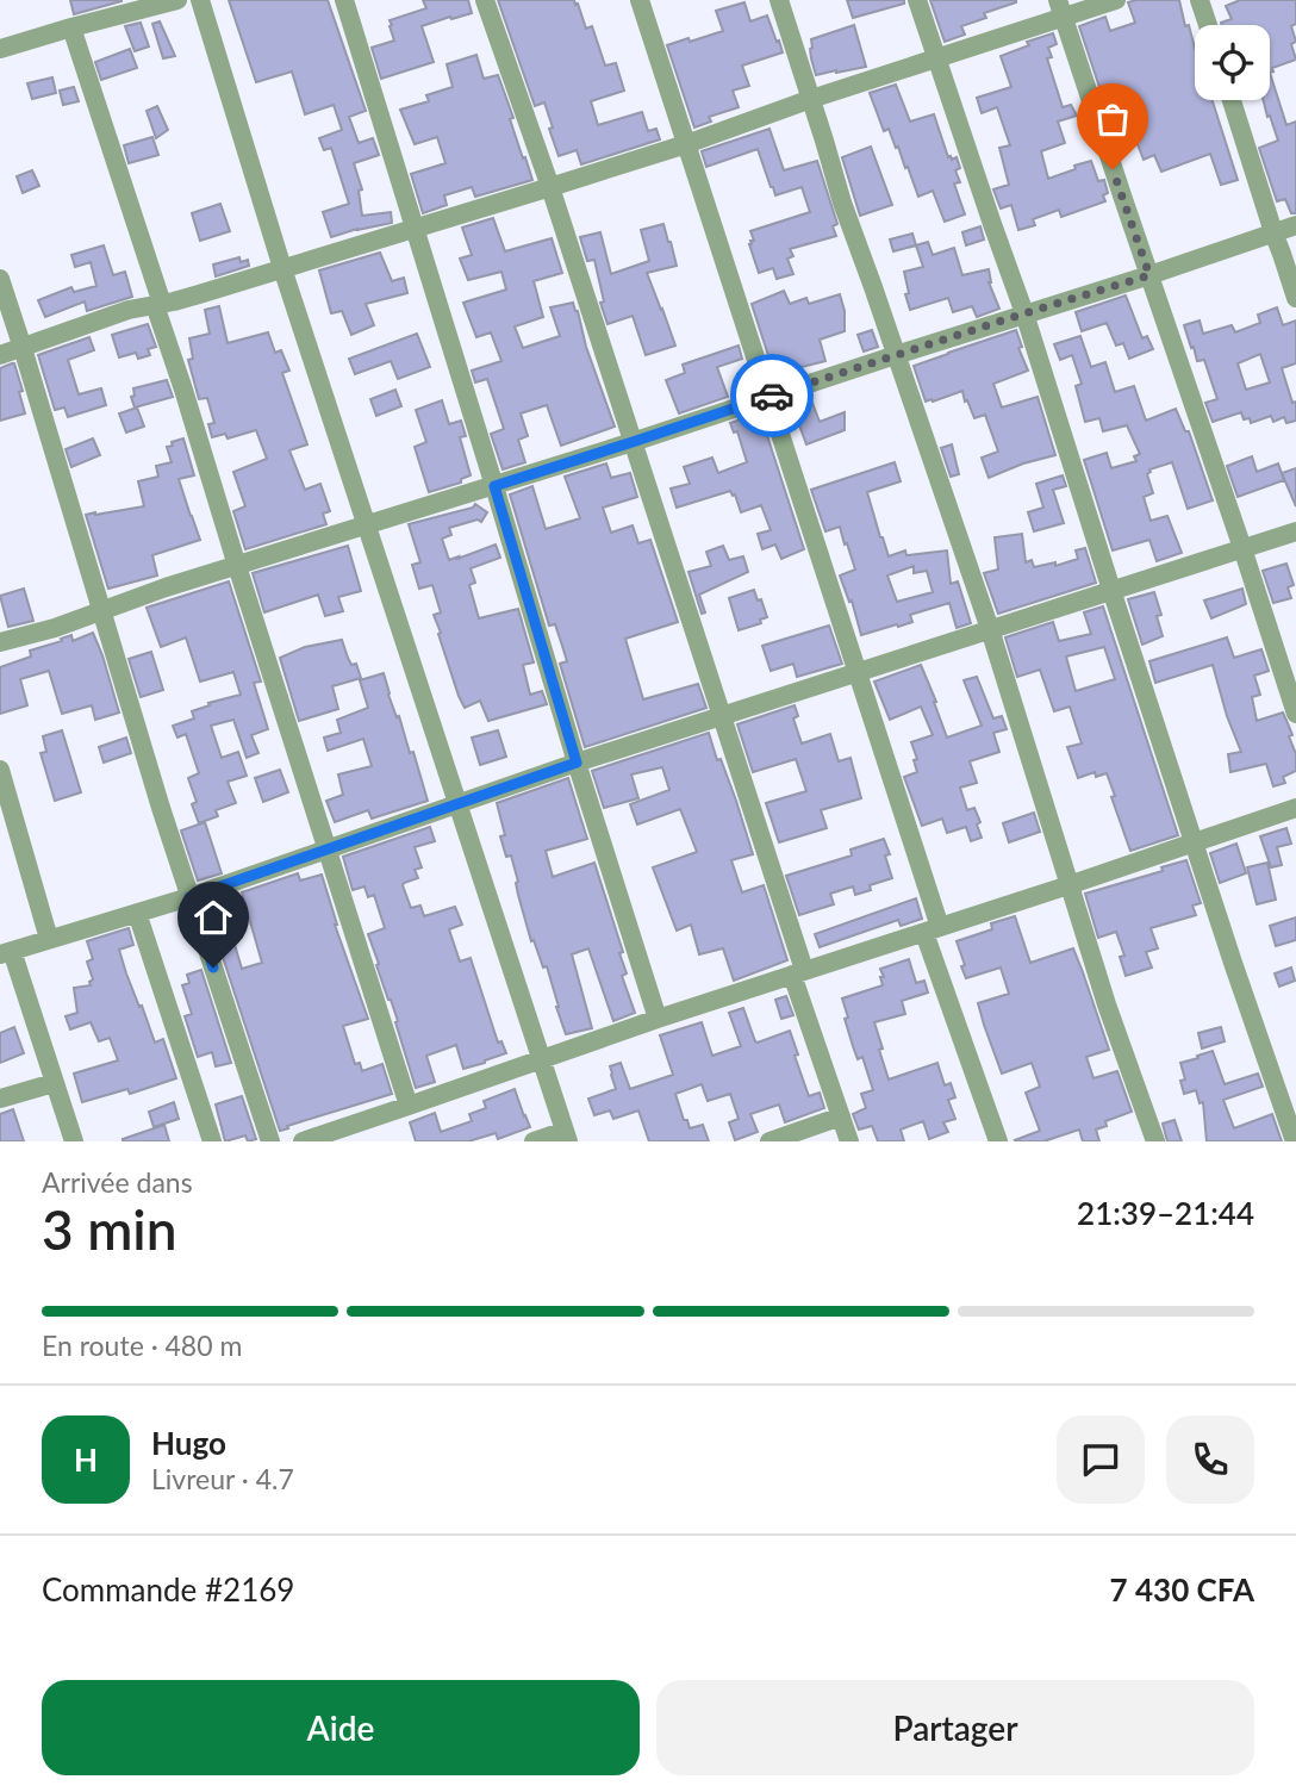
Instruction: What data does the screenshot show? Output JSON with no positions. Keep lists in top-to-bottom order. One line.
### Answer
{"page":{"heading":["3 min","Arrivée dans","21:39–21:44"],"panel":["Hugo","Livreur · 4.7","Commande #2169","7 430 CFA"],"bar":"En route · 480 m","round":"H","buttons":["Aide","Partager"]}}
